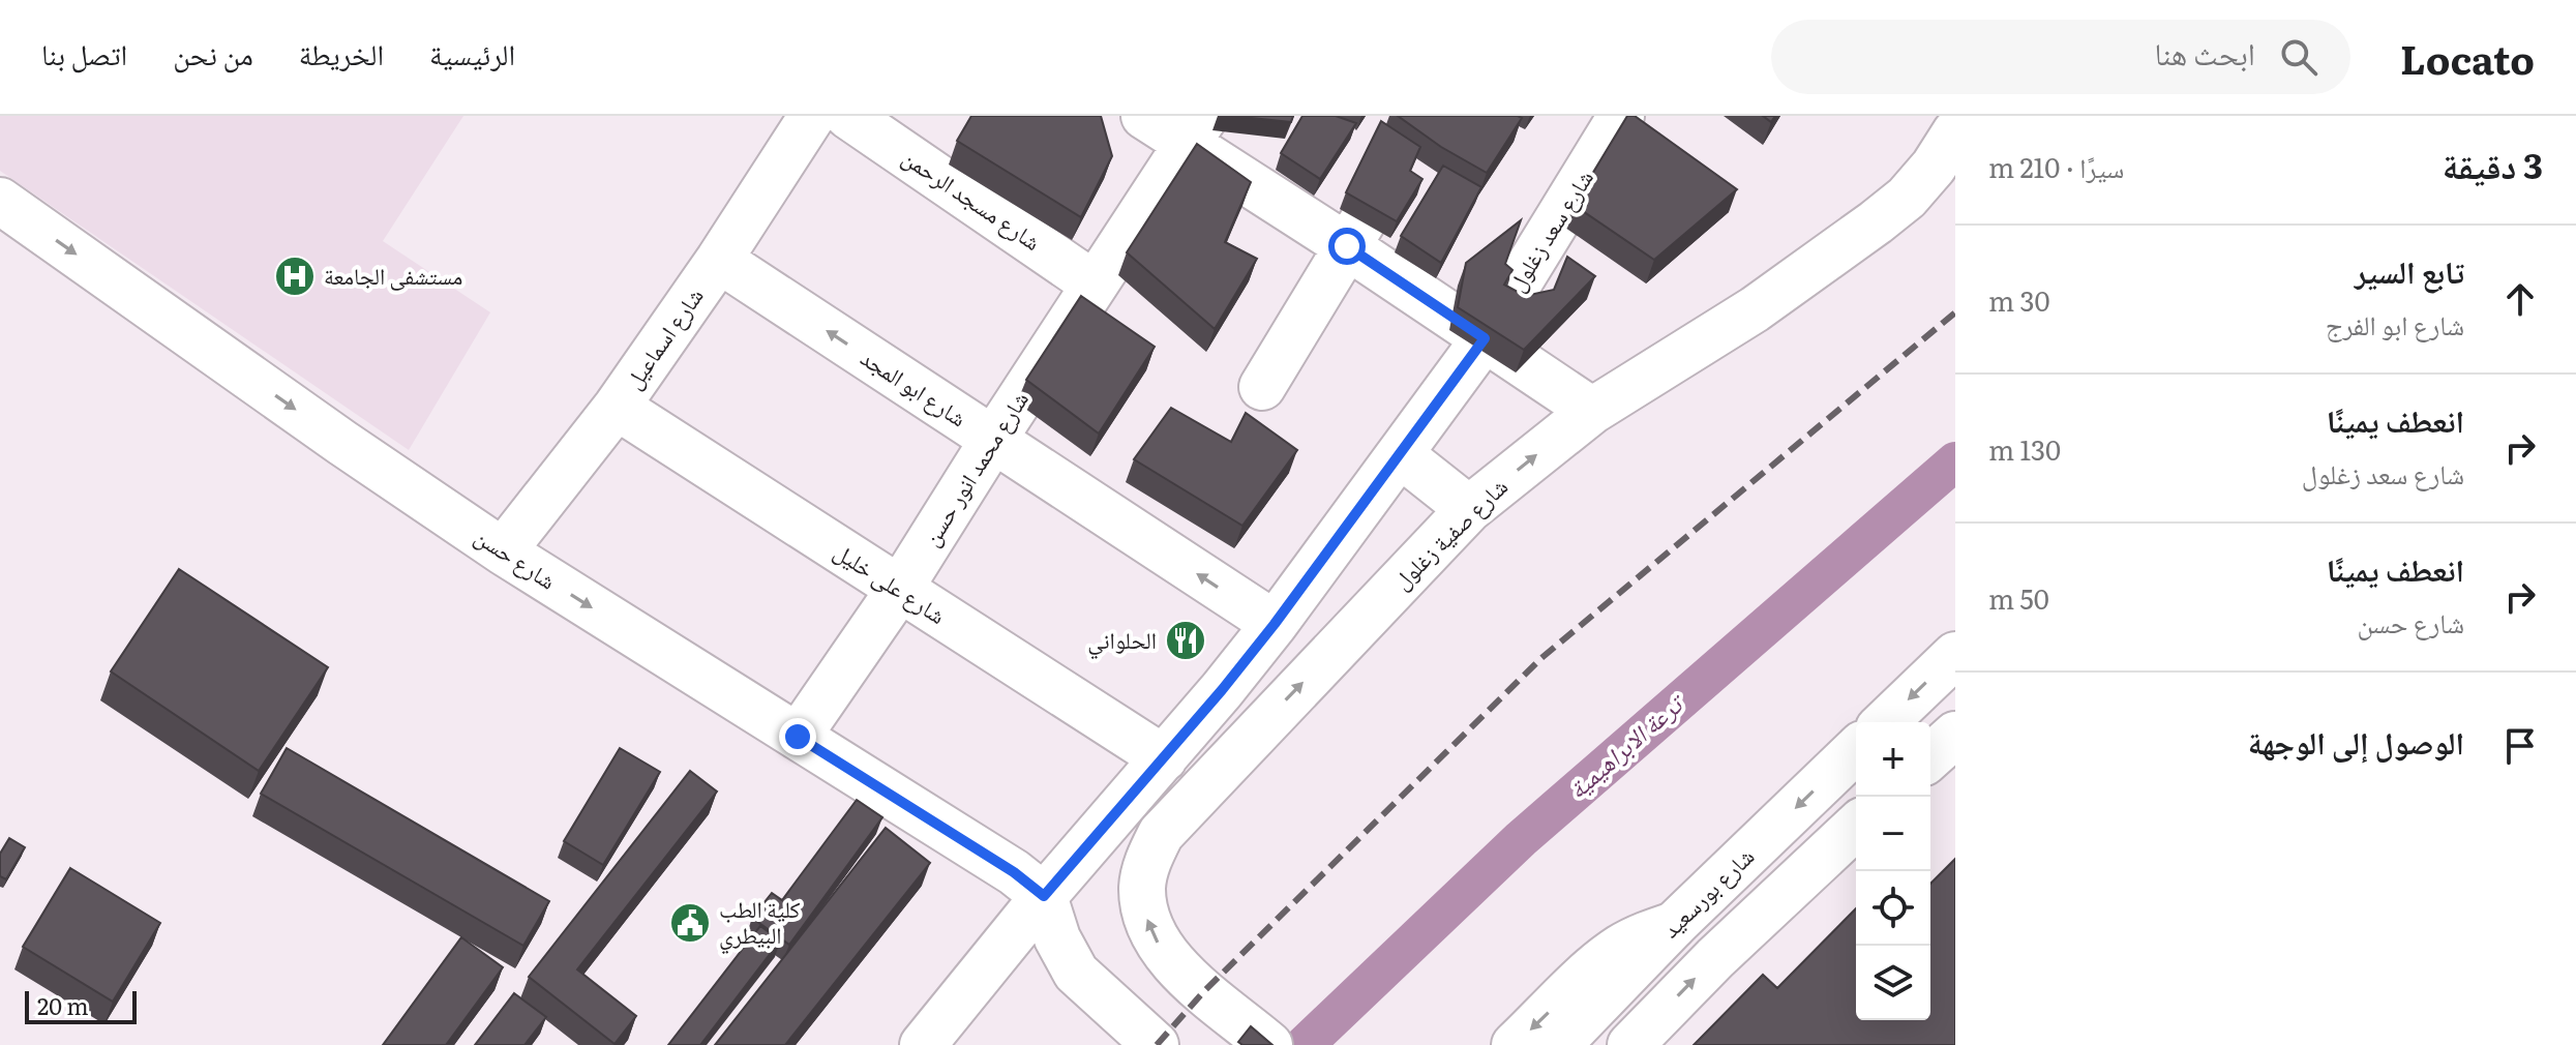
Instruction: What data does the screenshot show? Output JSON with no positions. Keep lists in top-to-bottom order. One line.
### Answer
{"streets":{"street":["شارع مسجد الرحمن","شارع سعد زغلول","شارع اسماعيل","شارع ابو المجد","شارع محمد انور حسن","شارع صفية زغلول","شارع حسن","شارع على خليل","شارع بورسعيد"]},"crossings":[["شارع مسجد الرحمن","شارع محمد انور حسن"],["شارع سعد زغلول","شارع ابو المجد"],["شارع سعد زغلول","شارع حسن"],["شارع سعد زغلول","شارع على خليل"],["شارع اسماعيل","شارع ابو المجد"],["شارع اسماعيل","شارع حسن"],["شارع اسماعيل","شارع على خليل"],["شارع ابو المجد","شارع محمد انور حسن"],["شارع محمد انور حسن","شارع حسن"],["شارع محمد انور حسن","شارع على خليل"]],"one_way":["شارع صفية زغلول","شارع حسن"],"water":["ترعة الابراهيمية"],"places":{"hospital":["مستشفى الجامعة"],"restaurant":["الحلواني"],"public building":["كلية الطب البيطري"]},"scale_bar":"20 m","page":{"header":"Locato","search":"ابحث هنا","nav":["الرئيسية","الخريطة","من نحن","اتصل بنا"],"heading":["3 دقيقة","سيرًا · 210 m"],"list":[["تابع السير","شارع ابو الفرج","30 m"],["انعطف يمينًا","شارع سعد زغلول","130 m"],["انعطف يمينًا","شارع حسن","50 m"],"الوصول إلى الوجهة"],"map_buttons":["+","−"],"scale":"20 m"}}
